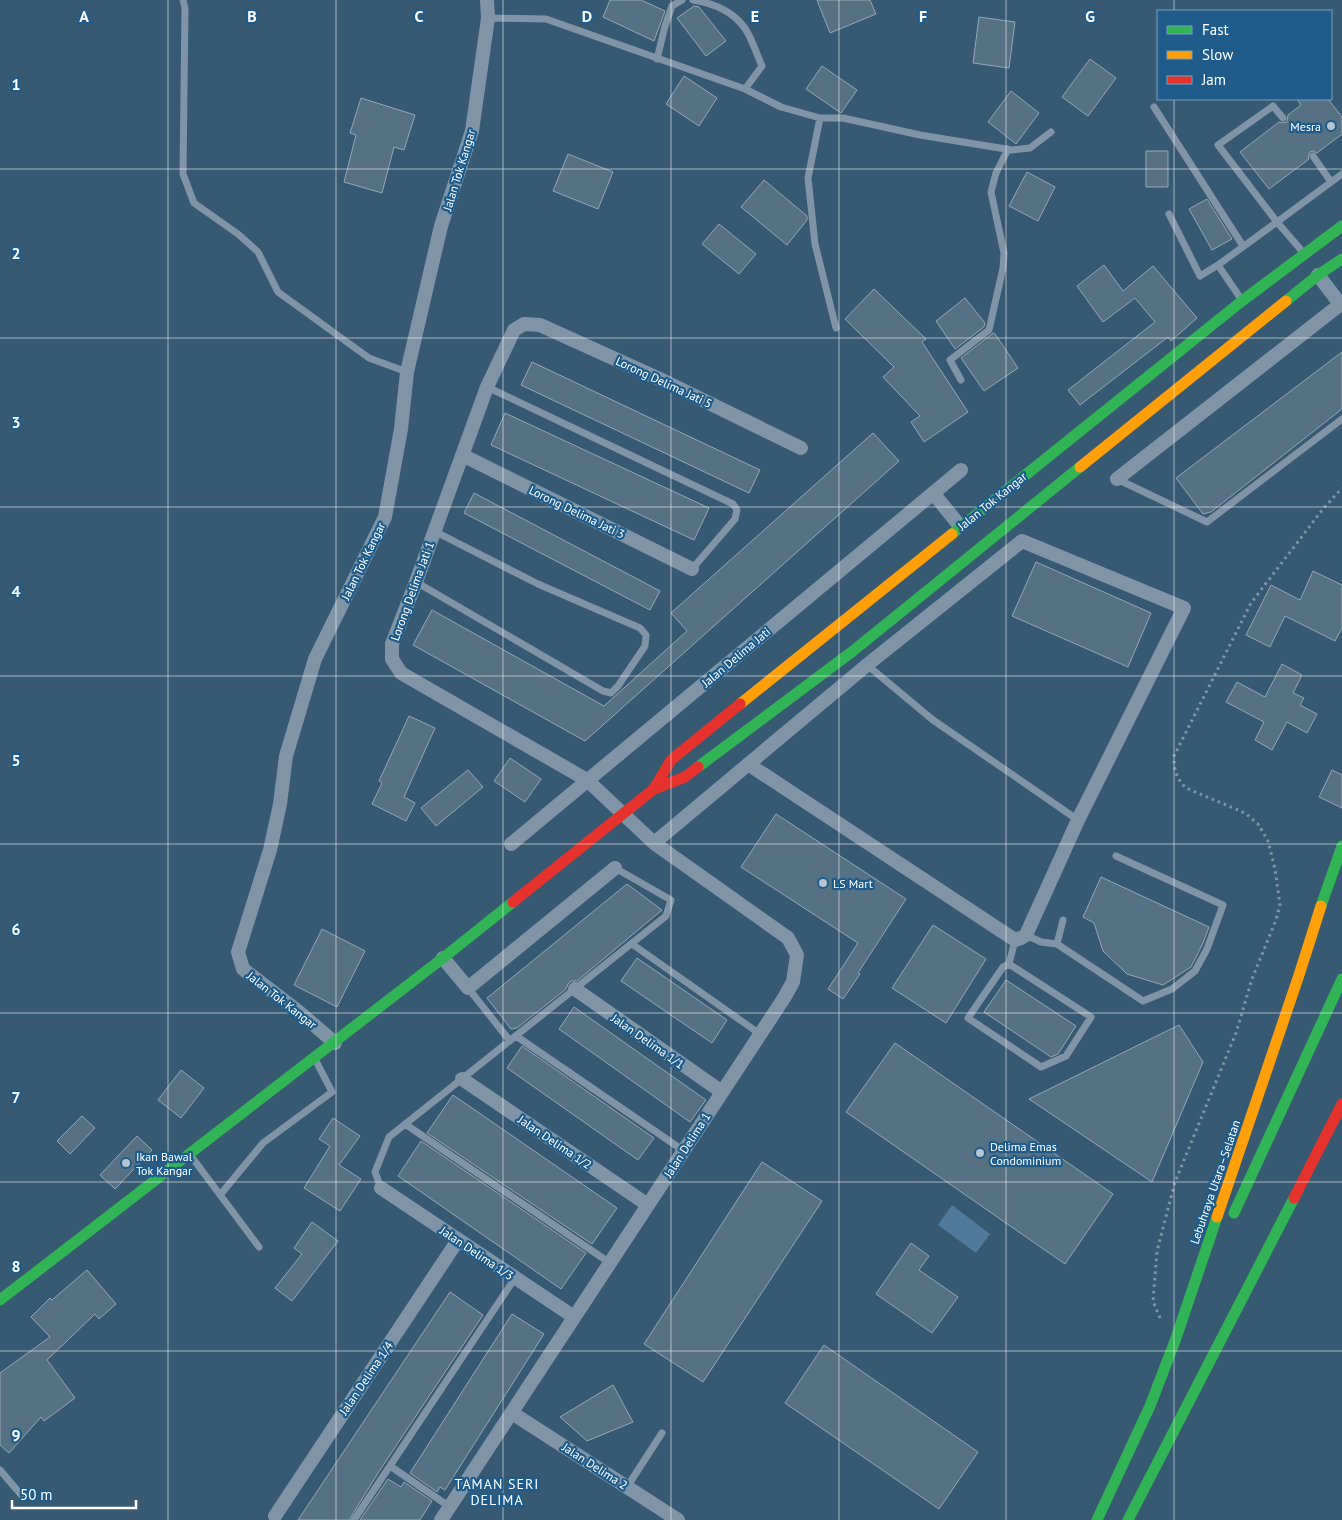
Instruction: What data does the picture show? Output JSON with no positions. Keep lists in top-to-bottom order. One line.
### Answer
{"streets":{"main road":["Jalan Tok Kangar","Lebuhraya Utara–Selatan"],"street":["Lorong Delima Jati 5","Lorong Delima Jati 3","Lorong Delima Jati 1","Jalan Delima Jati","Jalan Delima 1/1","Jalan Delima 1/2","Jalan Delima 1","Jalan Delima 1/3","Jalan Delima 1/4","Jalan Delima 2"]},"crossings":[["Jalan Tok Kangar","Lorong Delima Jati 1"],["Jalan Tok Kangar","Jalan Delima 1"],["Lorong Delima Jati 5","Lorong Delima Jati 1"],["Lorong Delima Jati 3","Lorong Delima Jati 1"],["Lorong Delima Jati 1","Jalan Delima Jati"],["Lorong Delima Jati 1","Jalan Delima 1"],["Jalan Delima 1/1","Jalan Delima 1"],["Jalan Delima 1/2","Jalan Delima 1"],["Jalan Delima 1","Jalan Delima 1/3"],["Jalan Delima 1","Jalan Delima 2"],["Jalan Delima 1/3","Jalan Delima 1/4"]],"districts":["TAMAN SERI DELIMA"],"places":["Mesra","LS Mart","Delima Emas Condominium","Ikan Bawal Tok Kangar"],"legend":["Fast","Slow","Jam"],"scale_bar":"50 m","grid":{"columns":["A","B","C","D","E","F","G"],"rows":["1","2","3","4","5","6","7","8","9"]}}
